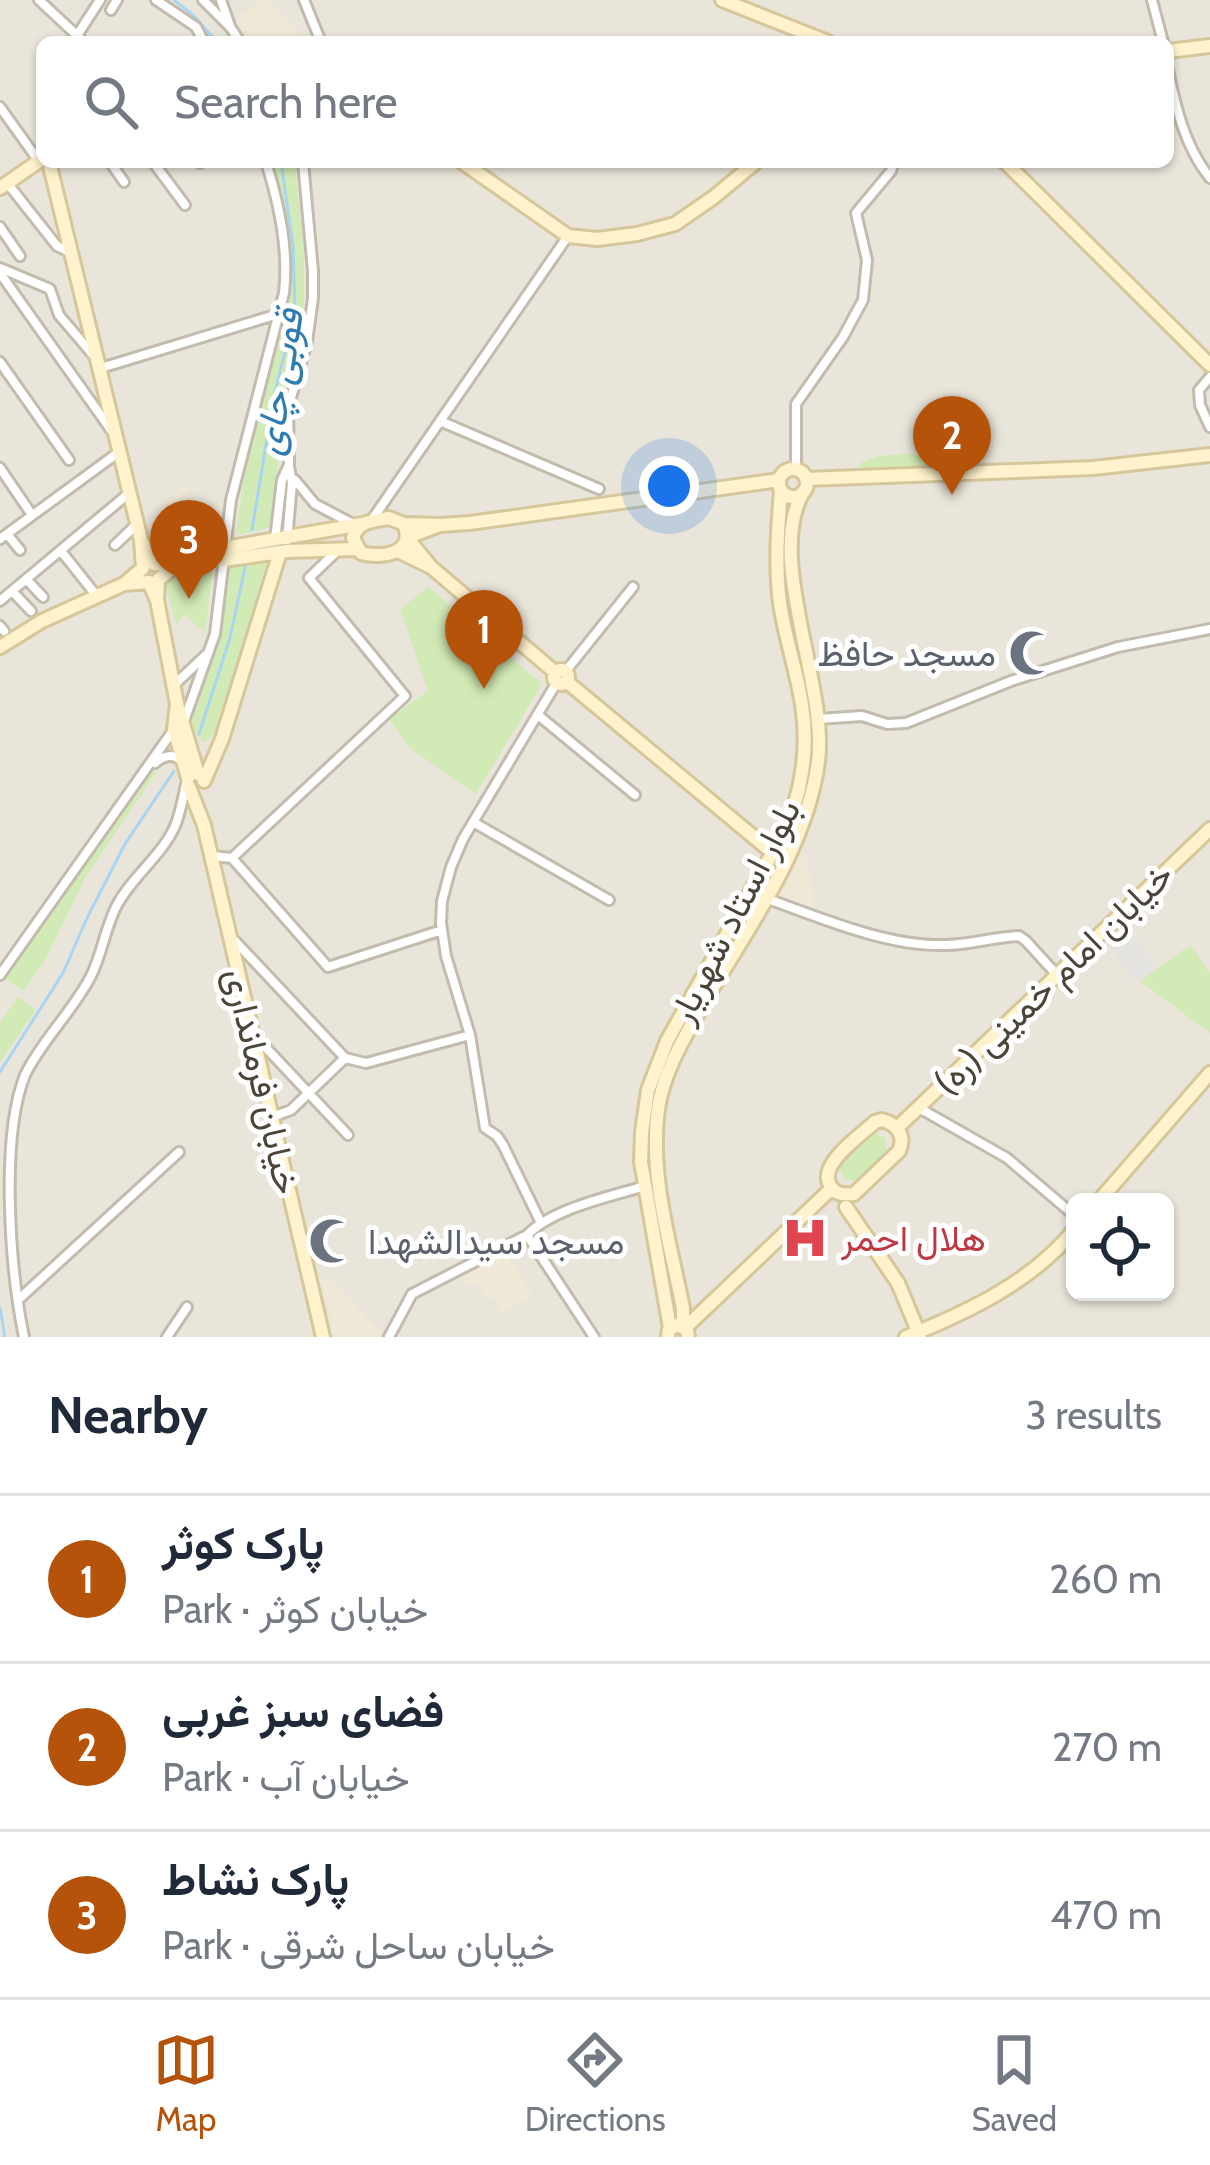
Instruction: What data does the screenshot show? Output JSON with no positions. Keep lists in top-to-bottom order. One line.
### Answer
{"streets":{"main road":["بلوار استاد شهریار","خیابان امام خمینی (ره)","خیابان فرمانداری"]},"water":["قوبی چای"],"places":{"mosque":["مسجد حافظ","مسجد سیدالشهدا"],"hospital":["هلال احمر"]},"page":{"search":"Search here","pins":["2","3","1"],"heading":["Nearby","3 results"],"list":[{"mark":"1","name":"پارک کوثر","note":"Park · خیابان کوثر","value":"260 m"},{"mark":"2","name":"فضای سبز غربی","note":"Park · خیابان آب","value":"270 m"},{"mark":"3","name":"پارک نشاط","note":"Park · خیابان ساحل شرقی","value":"470 m"}],"nav":["Map","Directions","Saved"]}}
